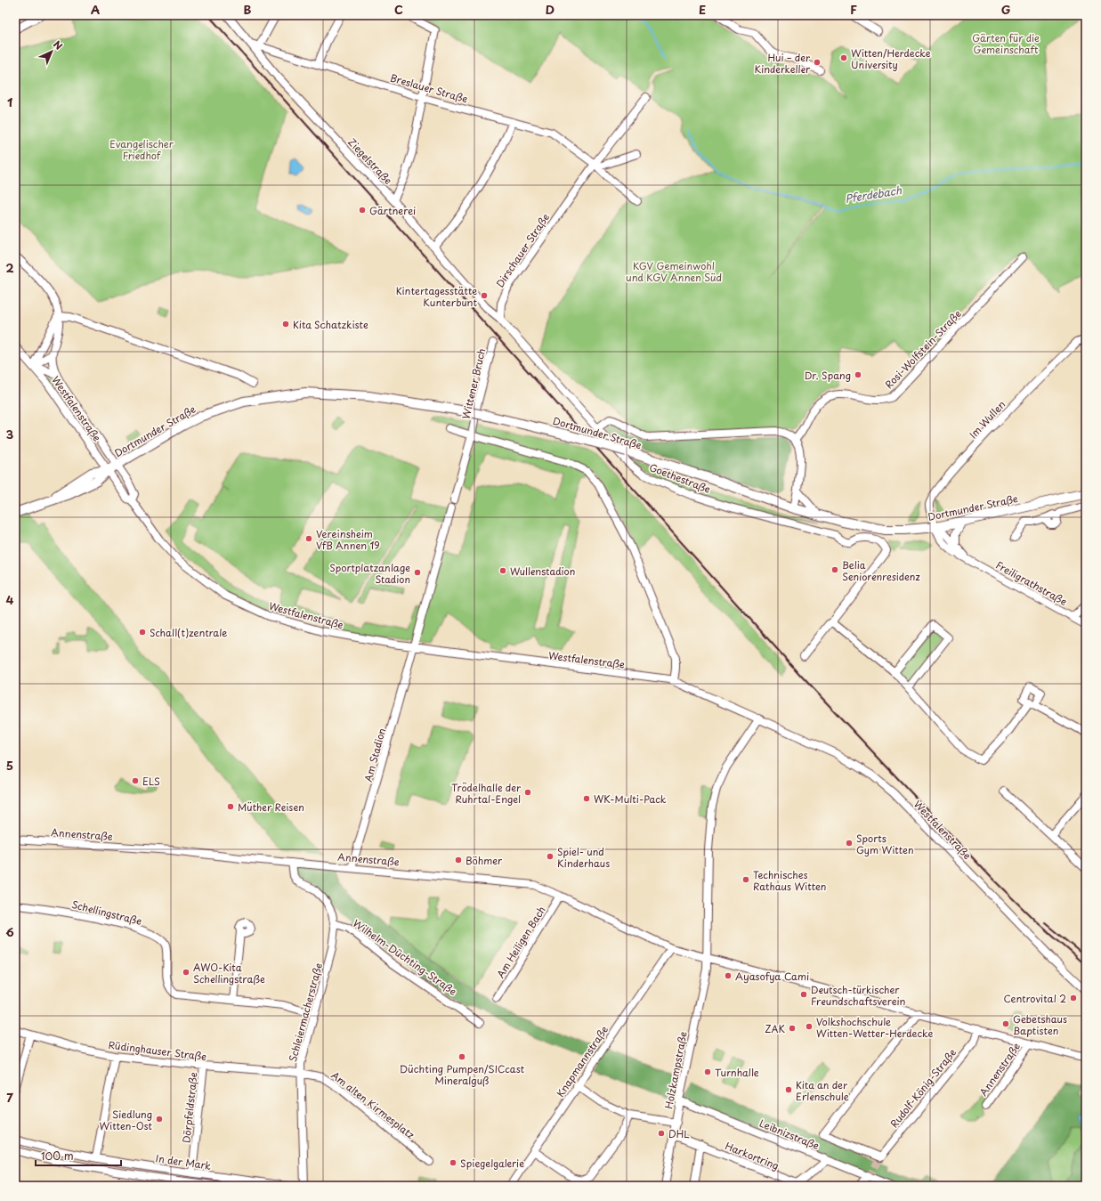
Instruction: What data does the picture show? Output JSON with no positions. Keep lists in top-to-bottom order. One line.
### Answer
{"streets":{"main road":["Dortmunder Straße"],"street":["Breslauer Straße","Ziegelstraße","Dirschauer Straße","Rosi-Wolfstein-Straße","Wittener Bruch","Westfalenstraße","Im Wullen","Goethestraße","Freiligrathstraße","Am Stadion","Annenstraße","Schellingstraße","Am Heiligen Bach","Wilhelm-Düchting-Straße","Schleiermacherstraße","Rüdinghauser Straße","Knapmannstraße","Holzkampstraße","Rudolf-König-Straße","Am alten Kirmesplatz","Dörpfeldstraße","Leibnizstraße","Harkortring","In der Mark"]},"crossings":[["Breslauer Straße","Ziegelstraße"],["Breslauer Straße","Dirschauer Straße"],["Ziegelstraße","Dirschauer Straße"],["Westfalenstraße","Dortmunder Straße"],["Westfalenstraße","Am Stadion"],["Westfalenstraße","Holzkampstraße"],["Im Wullen","Dortmunder Straße"],["Im Wullen","Freiligrathstraße"],["Dortmunder Straße","Freiligrathstraße"],["Am Stadion","Annenstraße"],["Annenstraße","Am Heiligen Bach"],["Annenstraße","Schleiermacherstraße"],["Annenstraße","Knapmannstraße"],["Annenstraße","Holzkampstraße"],["Annenstraße","Rudolf-König-Straße"],["Schellingstraße","Schleiermacherstraße"],["Wilhelm-Düchting-Straße","Schleiermacherstraße"],["Schleiermacherstraße","Rüdinghauser Straße"],["Schleiermacherstraße","Am alten Kirmesplatz"],["Rüdinghauser Straße","Am alten Kirmesplatz"],["Rüdinghauser Straße","Dörpfeldstraße"],["Holzkampstraße","Leibnizstraße"],["Holzkampstraße","Harkortring"],["Dörpfeldstraße","In der Mark"],["Leibnizstraße","Harkortring"]],"water":["Pferdebach"],"parks":["Gärten für die Gemeinschaft","Evangelischer Friedhof","KGV Gemeinwohl und KGV Annen Süd"],"places":["Witten/Herdecke University","Hui – der Kinderkeller","Gärtnerei","Kintertagesstätte Kunterbunt","Kita Schatzkiste","Dr. Spang","Vereinsheim VfB Annen 19","Belia Seniorenresidenz","Wullenstadion","Sportplatzanlage Stadion","Schall(t)zentrale","ELS","Trödelhalle der Ruhrtal-Engel","WK-Multi-Pack","Müther Reisen","Sports Gym Witten","Spiel- und Kinderhaus","Böhmer","Technisches Rathaus Witten","AWO-Kita Schellingstraße","Ayasofya Cami","Deutsch-türkischer Freundschaftsverein","Centrovital 2","Gebetshaus Baptisten","Volkshochschule Witten-Wetter-Herdecke","ZAK","Düchting Pumpen/SICcast Mineralguß","Turnhalle","Kita an der Erlenschule","Siedlung Witten-Ost","DHL","Spiegelgalerie"],"scale_bar":"100 m","north":"top right","grid":{"columns":["A","B","C","D","E","F","G"],"rows":["1","2","3","4","5","6","7"]}}
